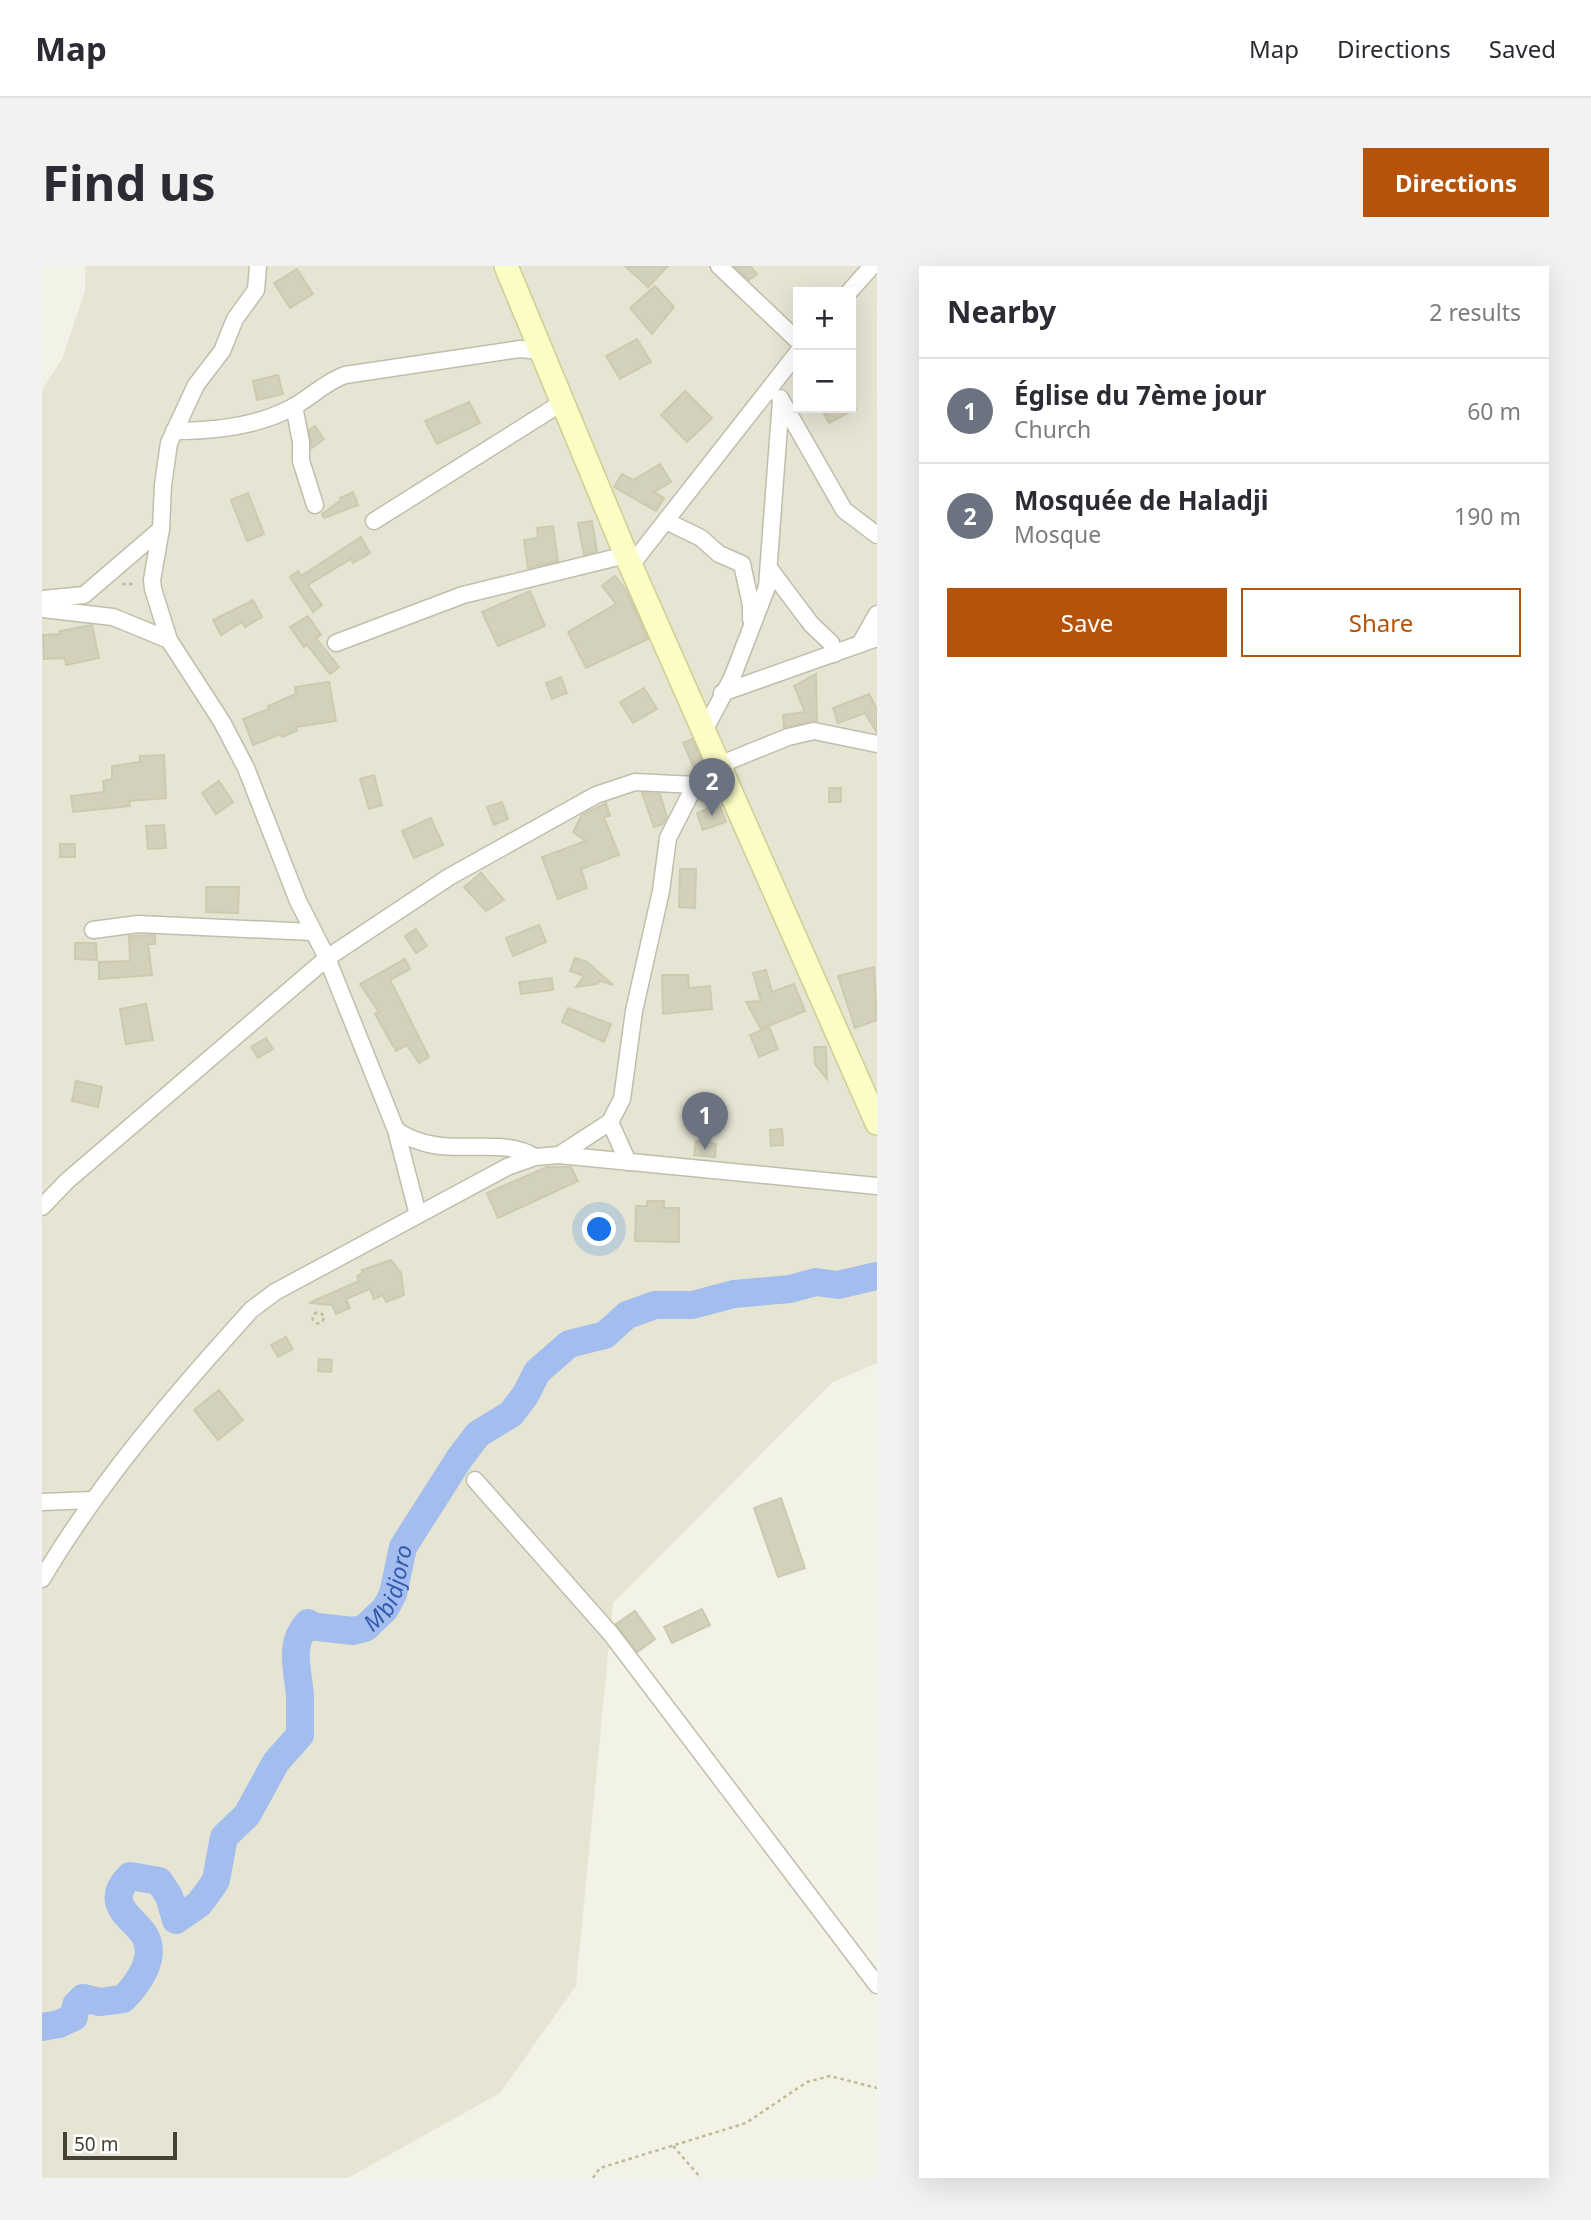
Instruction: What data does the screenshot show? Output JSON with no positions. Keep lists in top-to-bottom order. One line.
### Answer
{"water":["Mbidjoro"],"scale_bar":"50 m","page":{"header":"Map","nav":["Map","Directions","Saved"],"buttons":["Directions",["Save","Share"]],"title":"Find us","heading":["Nearby","2 results"],"map_buttons":["+","−"],"list":[{"mark":"1","name":"Église du 7ème jour","note":"Church","value":"60 m"},{"mark":"2","name":"Mosquée de Haladji","note":"Mosque","value":"190 m"}],"pins":["2","1"],"scale":"50 m"}}
